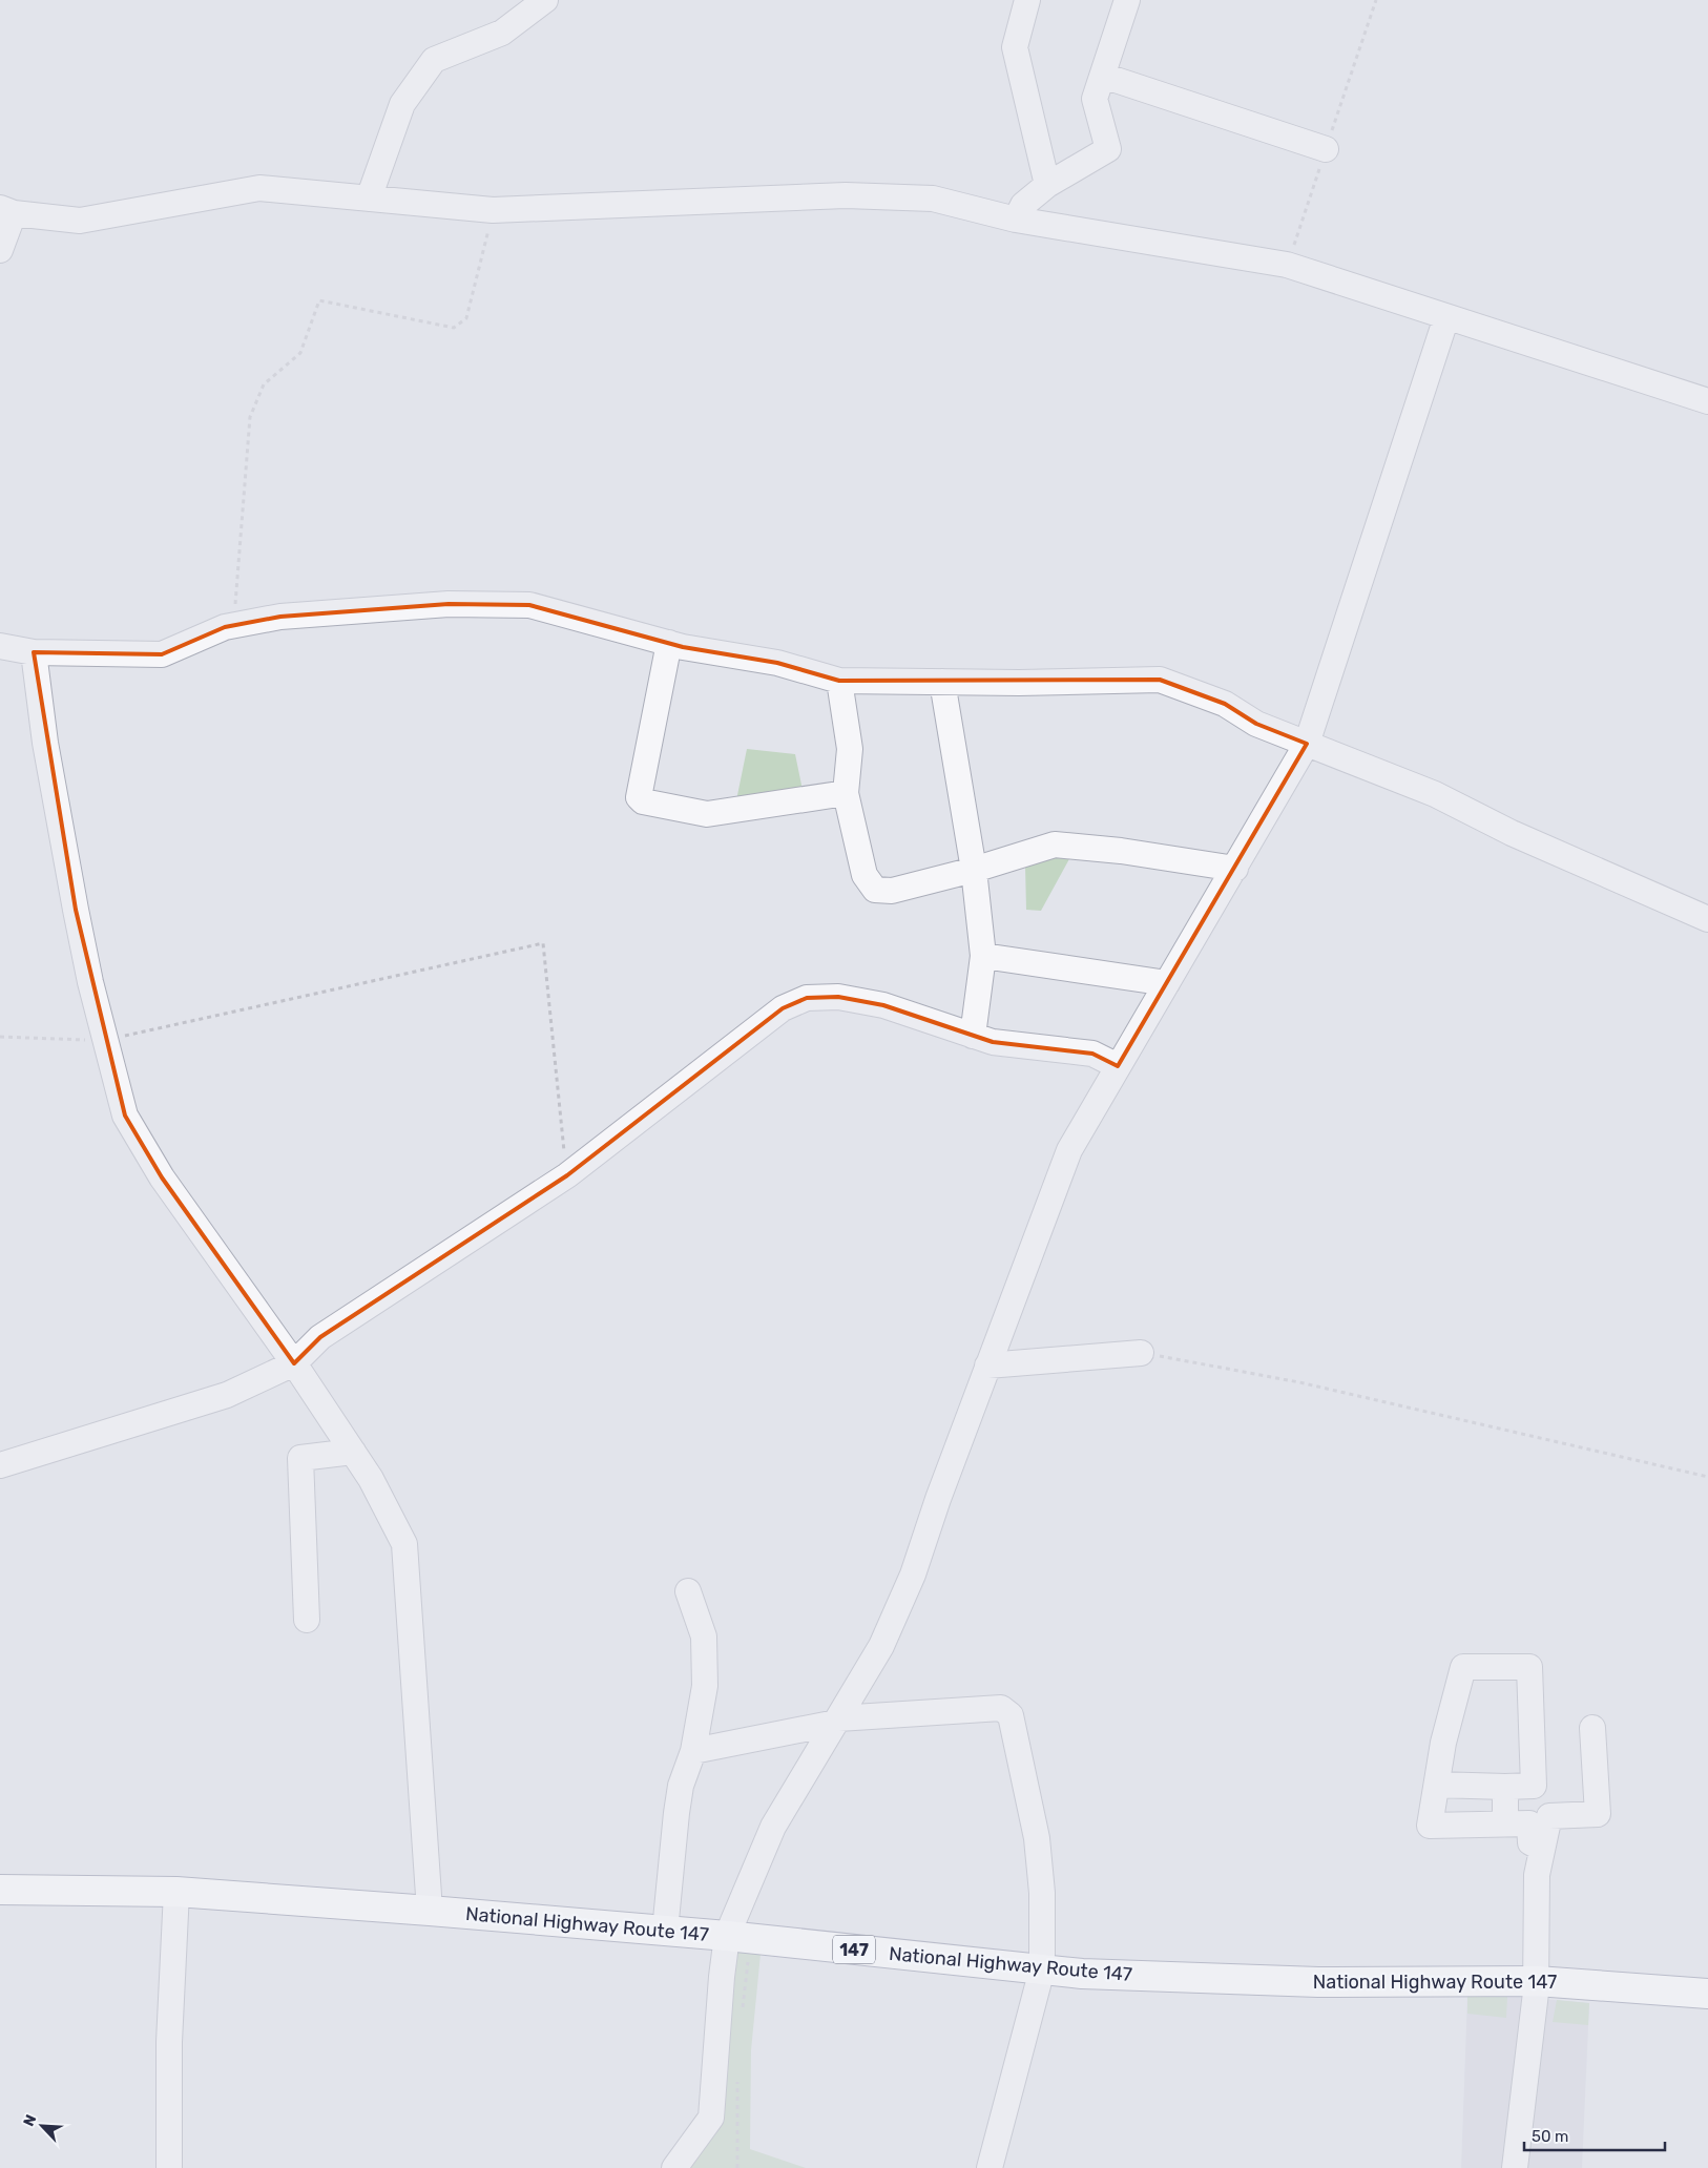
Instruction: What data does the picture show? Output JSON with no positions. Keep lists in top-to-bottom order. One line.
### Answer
{"streets":{"highway":["National Highway Route 147","147"]},"scale_bar":"50 m","north":"top left"}
